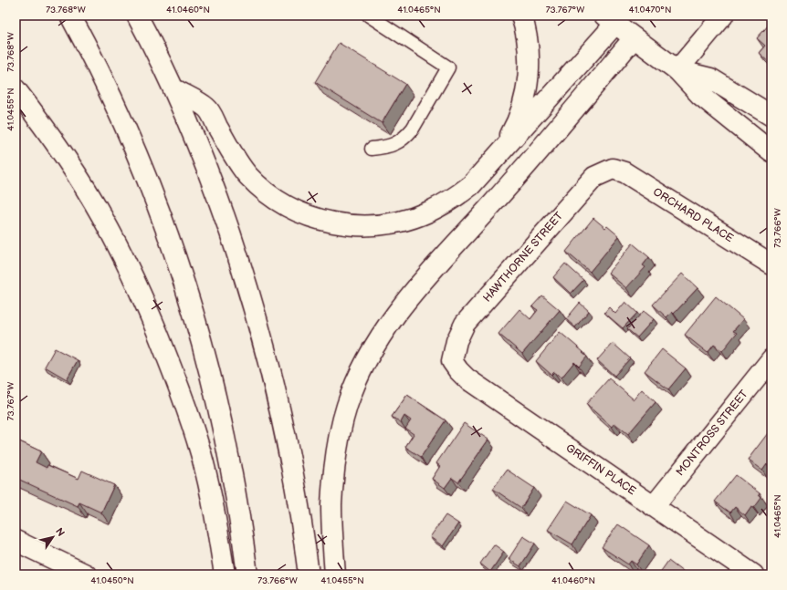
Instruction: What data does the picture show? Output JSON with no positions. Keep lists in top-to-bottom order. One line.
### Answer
{"streets":{"main road":["ORCHARD PLACE","HAWTHORNE STREET","MONTROSS STREET","GRIFFIN PLACE"]},"crossings":[["ORCHARD PLACE","HAWTHORNE STREET"],["HAWTHORNE STREET","GRIFFIN PLACE"],["MONTROSS STREET","GRIFFIN PLACE"]],"north":"top right","coordinates":["73.768°W","41.0460°N","41.0465°N","73.767°W","41.0470°N","41.0455°N","73.766°W","41.0450°N"]}
